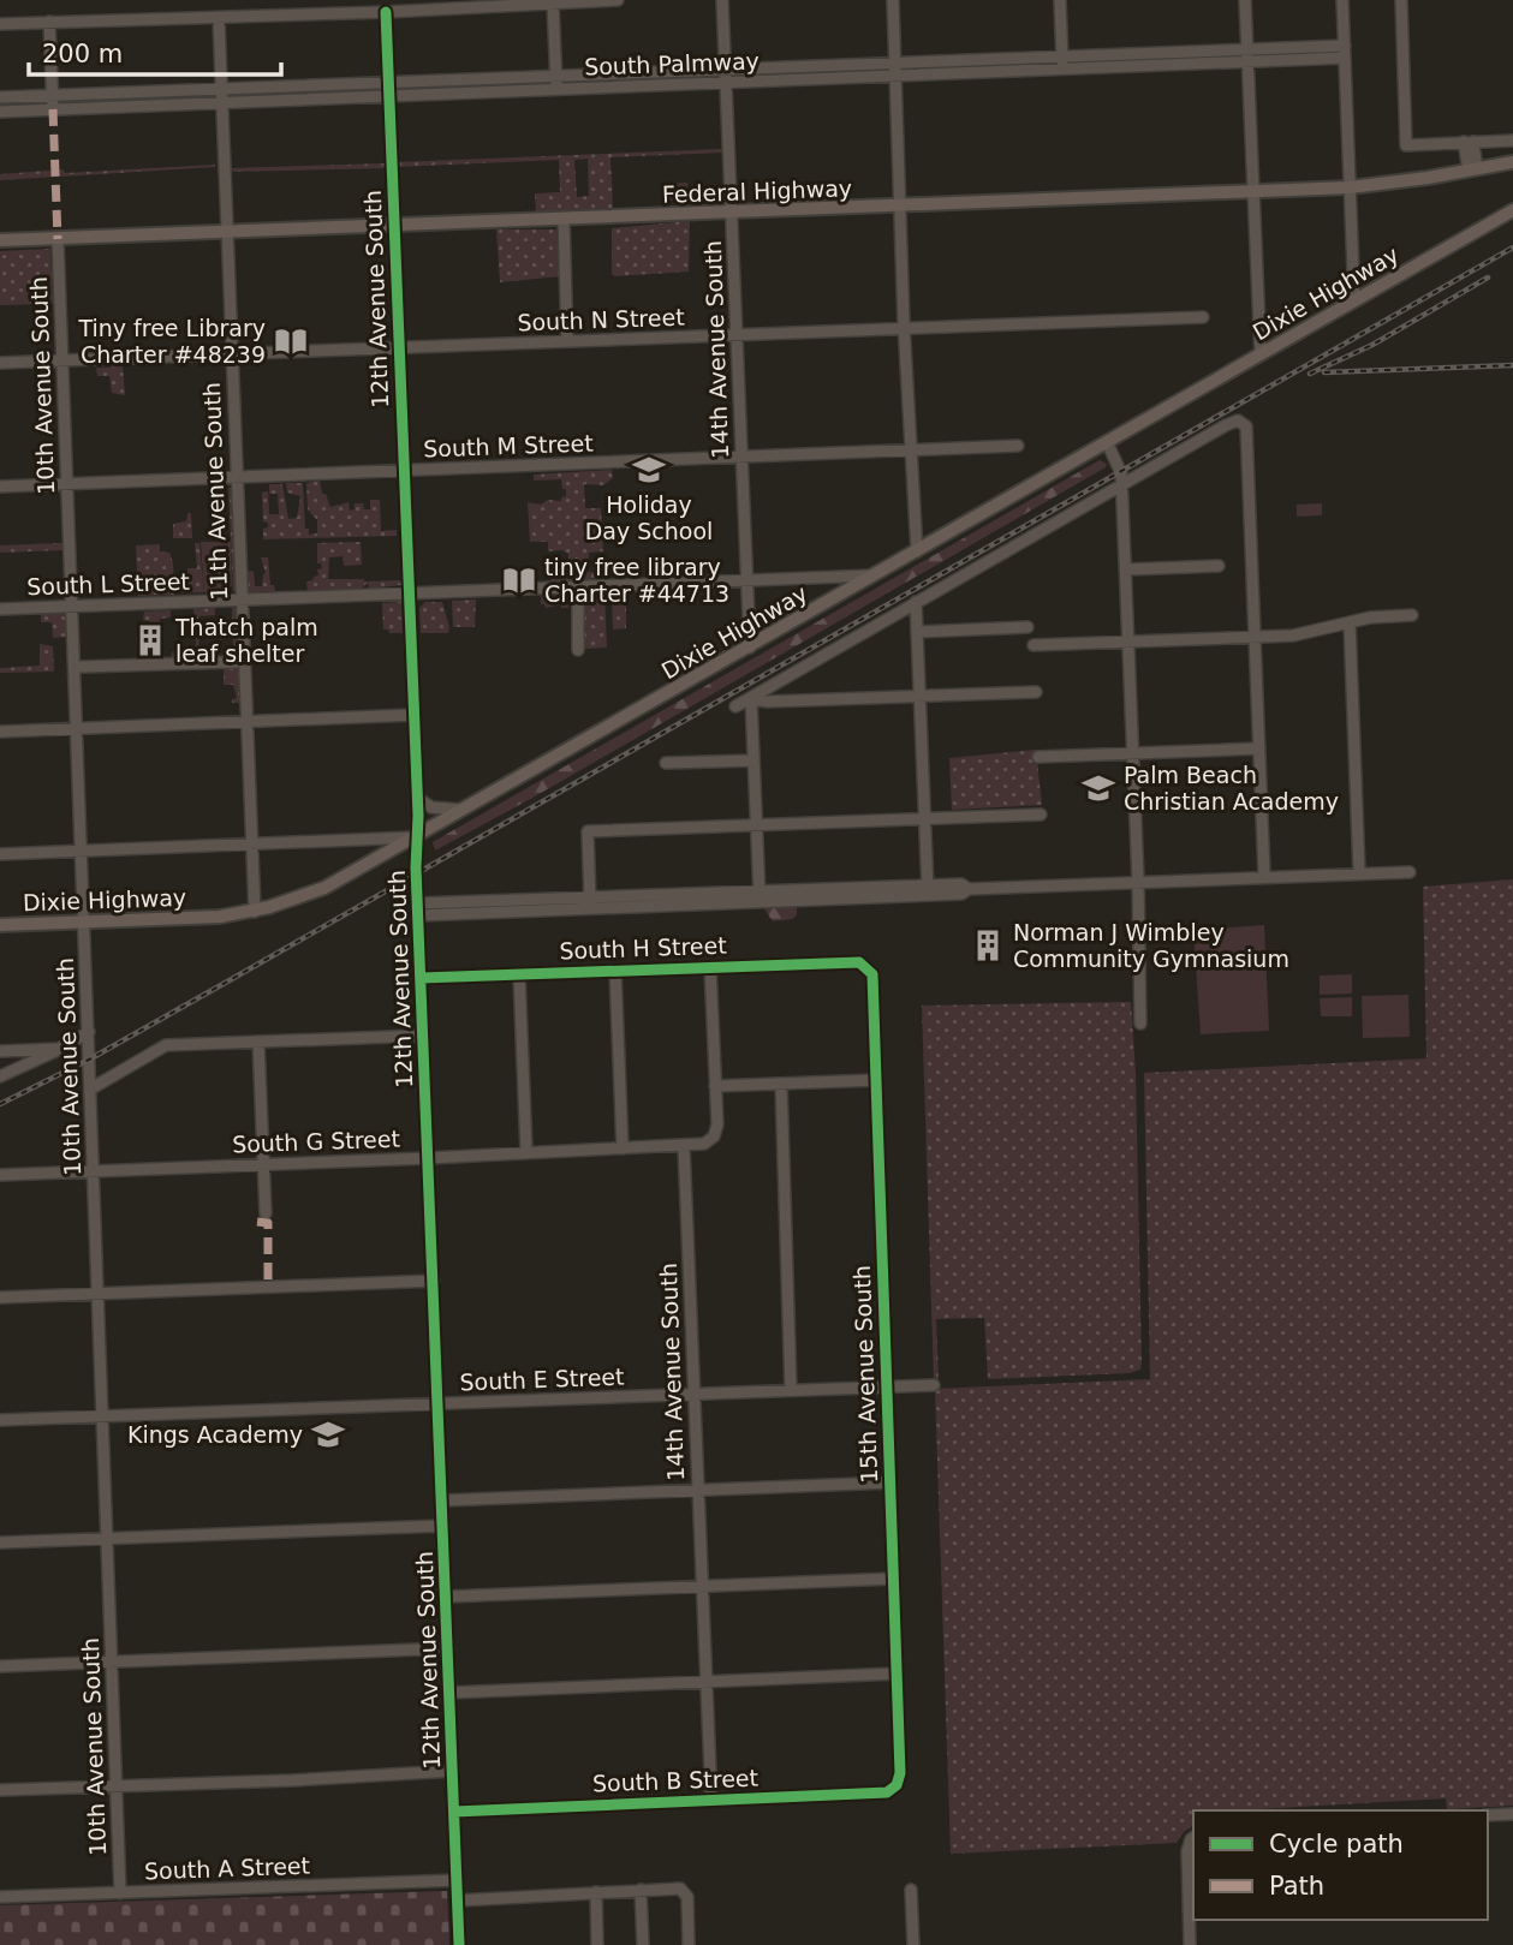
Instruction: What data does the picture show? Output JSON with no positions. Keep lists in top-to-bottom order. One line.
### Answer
{"streets":{"main road":["Federal Highway","Dixie Highway"],"street":["South Palmway","12th Avenue South","South N Street","14th Avenue South","10th Avenue South","South M Street","11th Avenue South","South L Street","South H Street","South G Street","15th Avenue South","South E Street","South B Street","South A Street"]},"crossings":[["South Palmway","12th Avenue South"],["South Palmway","14th Avenue South"],["South Palmway","11th Avenue South"],["Federal Highway","12th Avenue South"],["Federal Highway","14th Avenue South"],["Federal Highway","10th Avenue South"],["Federal Highway","11th Avenue South"],["Dixie Highway","12th Avenue South"],["Dixie Highway","14th Avenue South"],["Dixie Highway","10th Avenue South"],["Dixie Highway","11th Avenue South"],["Dixie Highway","South L Street"],["12th Avenue South","South N Street"],["12th Avenue South","South M Street"],["12th Avenue South","South L Street"],["12th Avenue South","South H Street"],["12th Avenue South","South G Street"],["12th Avenue South","South E Street"],["12th Avenue South","South B Street"],["12th Avenue South","South A Street"],["South N Street","14th Avenue South"],["South N Street","10th Avenue South"],["South N Street","11th Avenue South"],["14th Avenue South","South M Street"],["14th Avenue South","South L Street"],["14th Avenue South","South G Street"],["14th Avenue South","South E Street"],["14th Avenue South","South B Street"],["10th Avenue South","South M Street"],["10th Avenue South","South L Street"],["10th Avenue South","South G Street"],["10th Avenue South","South E Street"],["10th Avenue South","South A Street"],["South M Street","11th Avenue South"],["11th Avenue South","South L Street"],["South H Street","15th Avenue South"],["15th Avenue South","South E Street"],["15th Avenue South","South B Street"]],"places":{"library":["Tiny free Library Charter #48239","tiny free library Charter #44713"],"school or university":["Holiday Day School","Palm Beach Christian Academy","Kings Academy"],"building":["Thatch palm leaf shelter","Norman J Wimbley Community Gymnasium"]},"legend":["Cycle path","Path"],"scale_bar":"200 m"}
